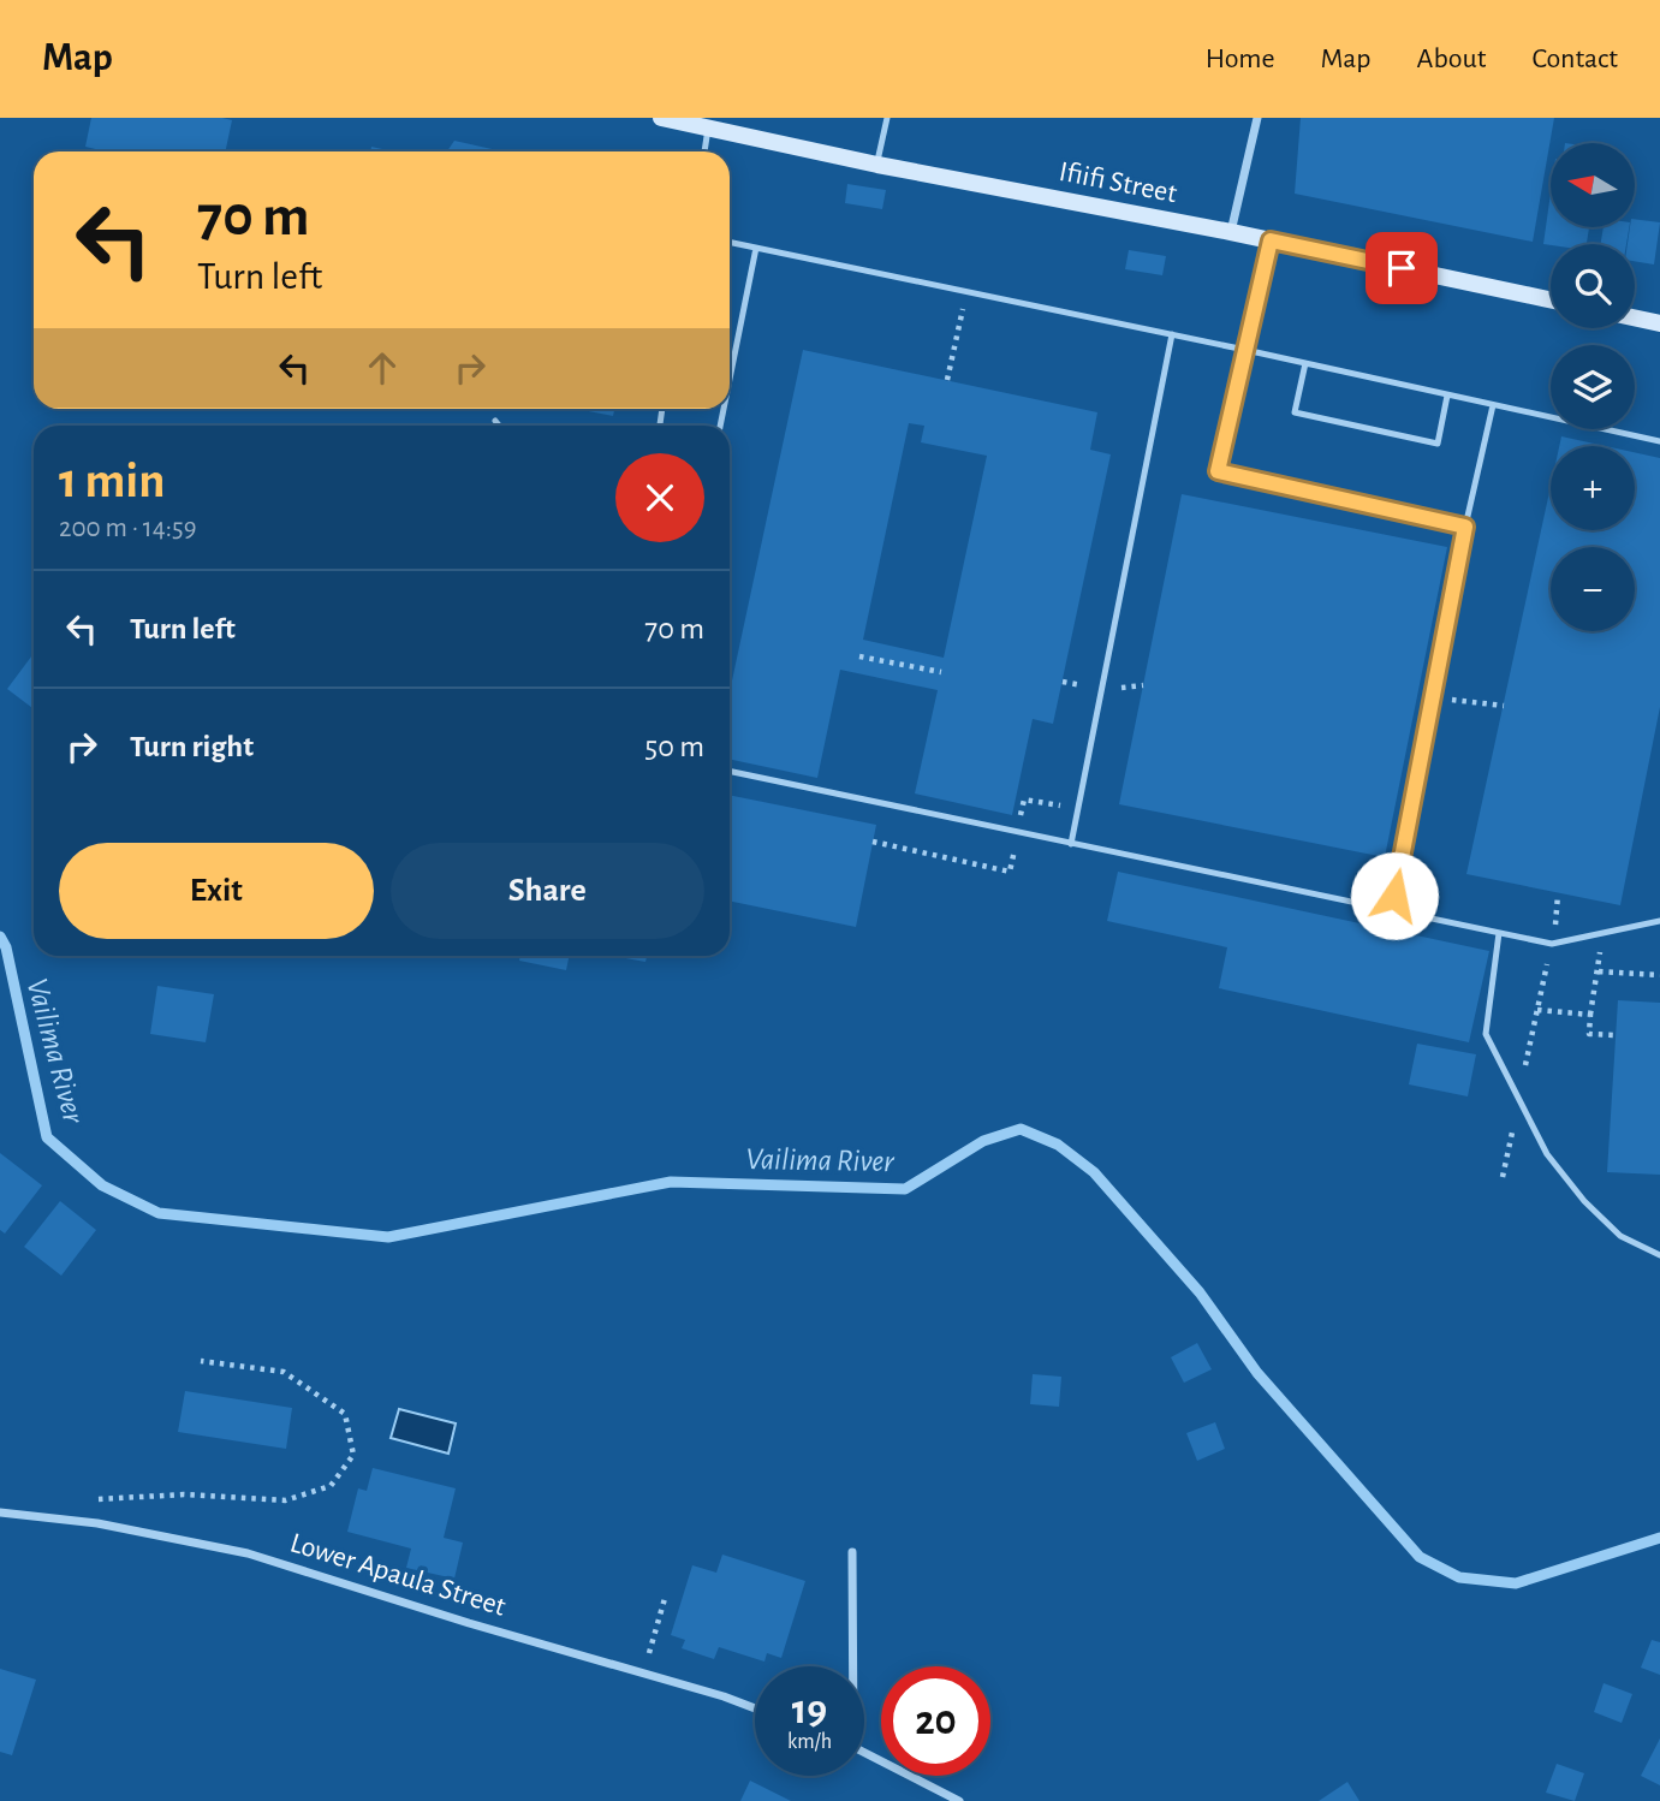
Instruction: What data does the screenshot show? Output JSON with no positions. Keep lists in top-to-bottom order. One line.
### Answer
{"streets":{"main road":["Ifiifi Street"],"street":["Lower Apaula Street"]},"water":["Vailima River"],"north":"left","page":{"header":"Map","nav":["Home","Map","About","Contact"],"map_buttons":["+","−"],"turn":["70 m","Turn left"],"heading":["1 min","200 m · 14:59"],"list":[{"name":"Turn left","value":"70 m"},{"name":"Turn right","value":"50 m"}],"buttons":["Exit","Share"],"speed":"19 km/h","limit":"20"}}
